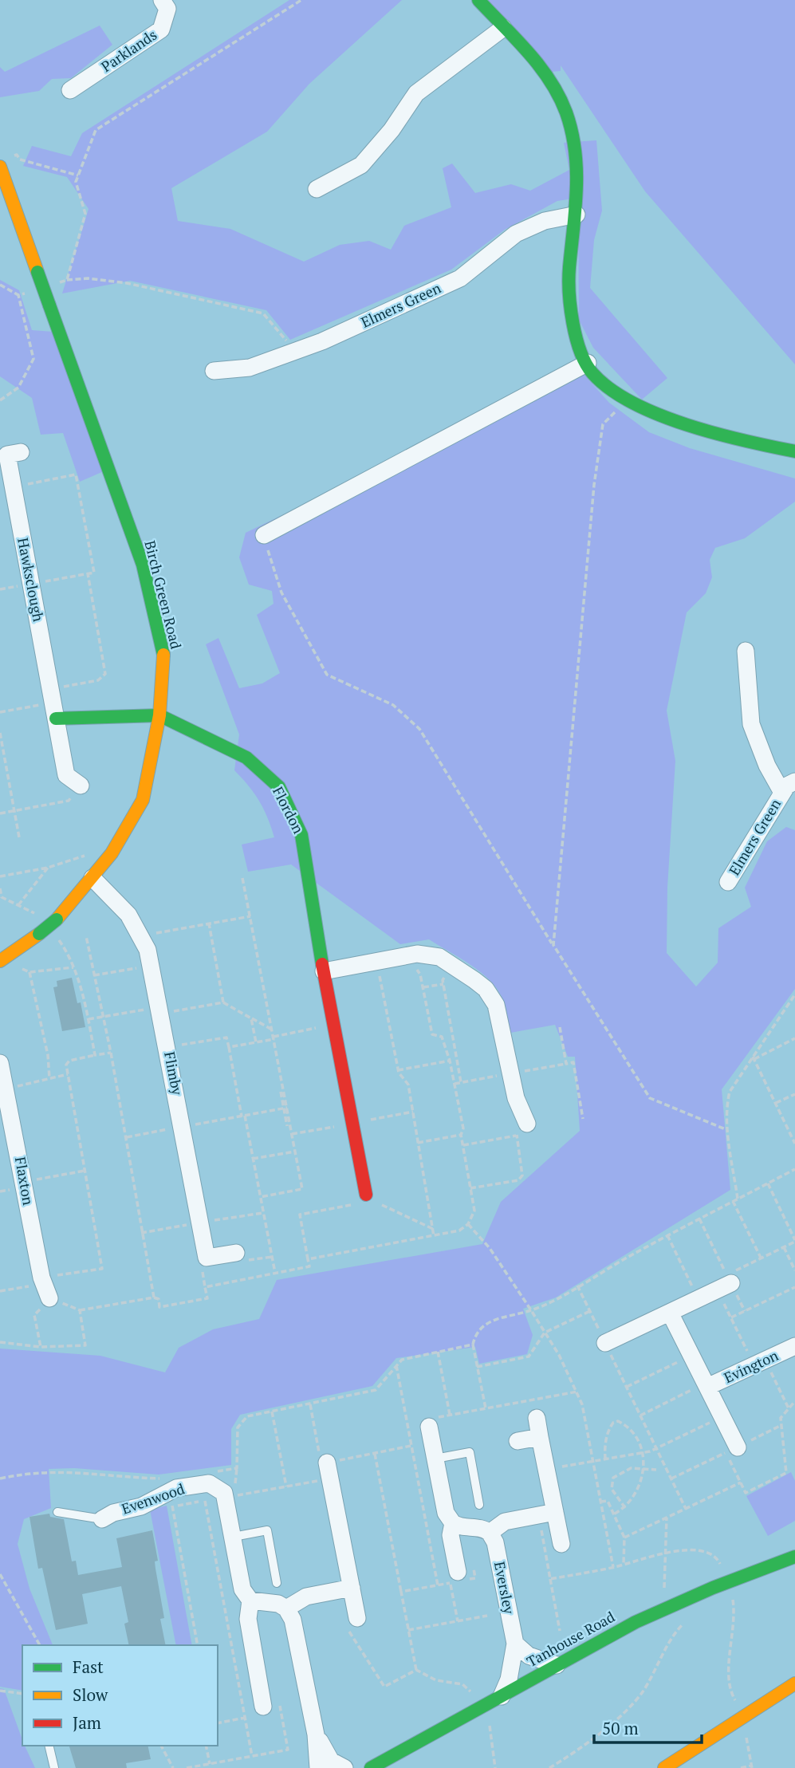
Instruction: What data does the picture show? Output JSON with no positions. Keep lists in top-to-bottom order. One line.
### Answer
{"streets":{"street":["Parklands","Elmers Green","Hawksclough","Birch Green Road","Flordon","Flimby","Flaxton","Evington","Evenwood","Eversley","Tanhouse Road"]},"crossings":[["Birch Green Road","Flordon"],["Birch Green Road","Flimby"],["Eversley","Tanhouse Road"]],"legend":["Fast","Slow","Jam"],"scale_bar":"50 m"}
